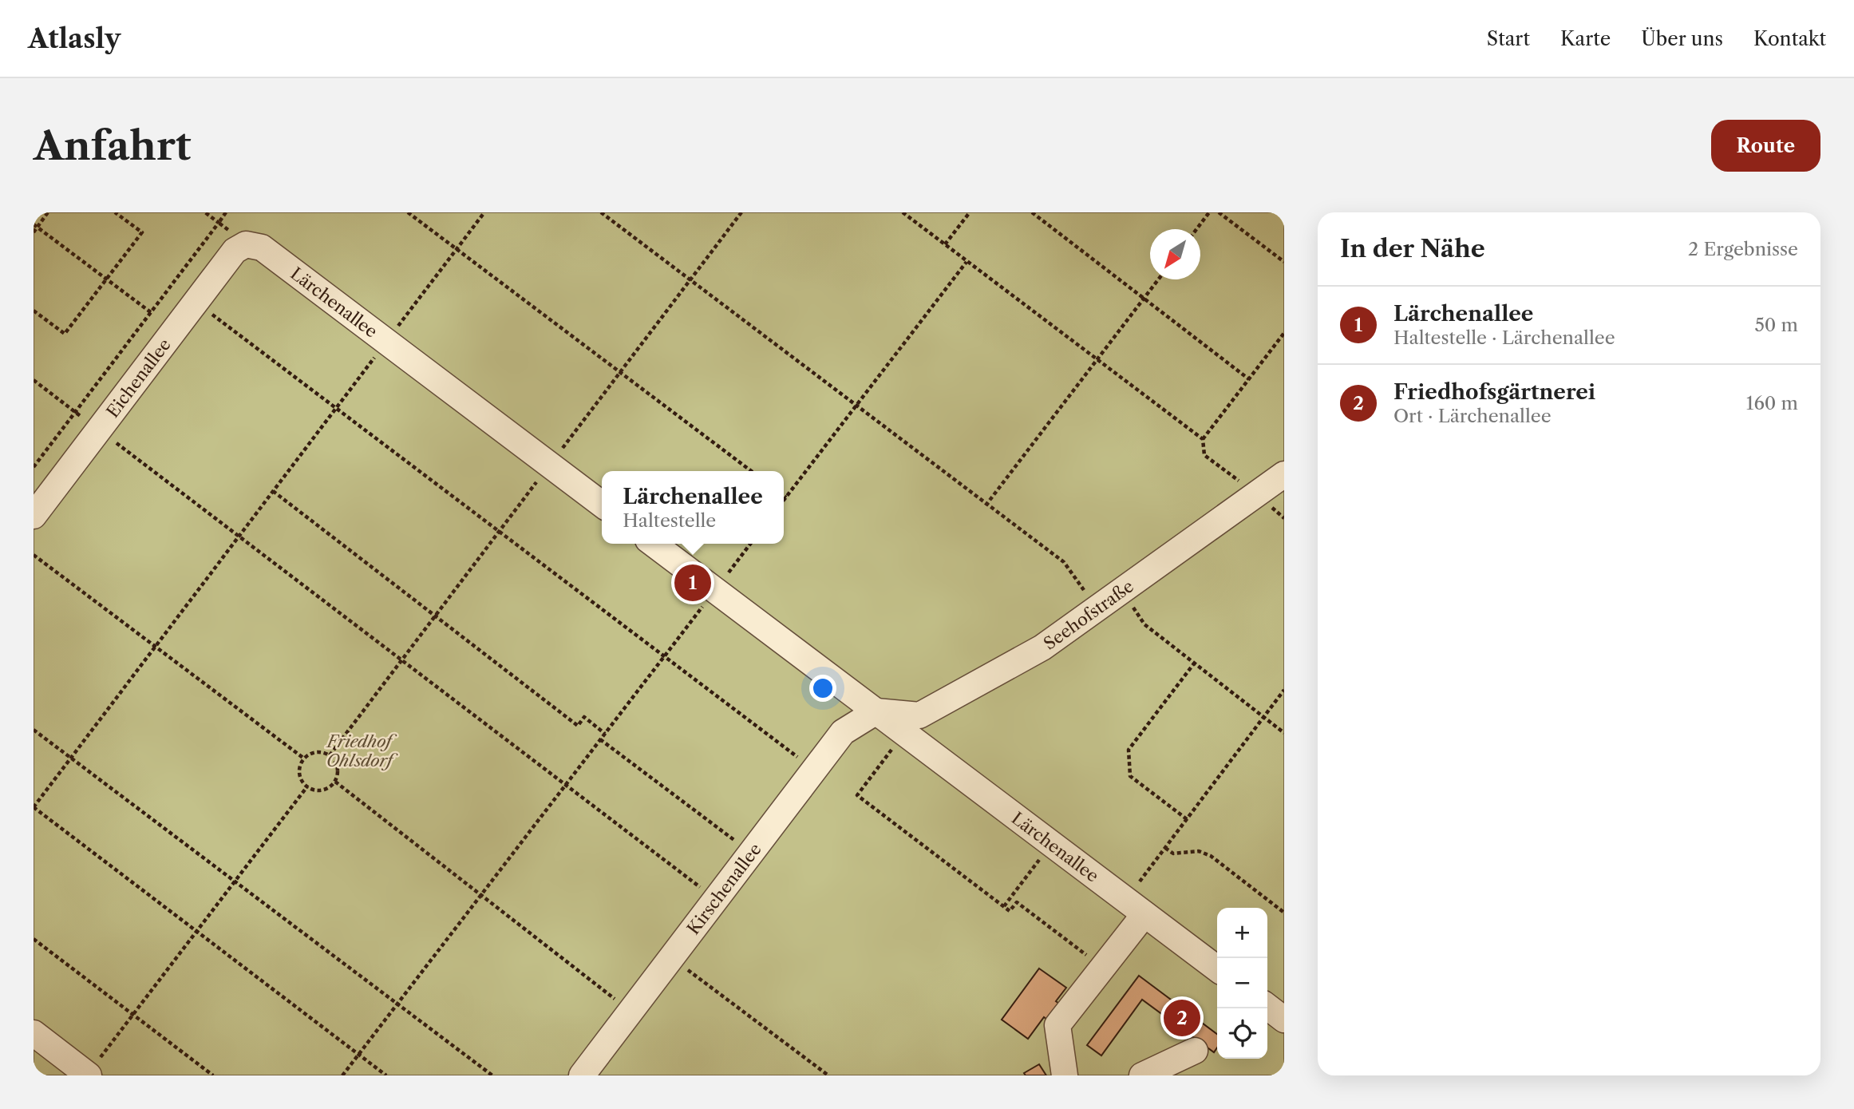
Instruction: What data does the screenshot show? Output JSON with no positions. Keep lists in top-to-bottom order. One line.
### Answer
{"streets":{"street":["Lärchenallee","Eichenallee","Seehofstraße","Kirschenallee"]},"crossings":[["Lärchenallee","Eichenallee"],["Lärchenallee","Seehofstraße"],["Lärchenallee","Kirschenallee"],["Seehofstraße","Kirschenallee"]],"parks":["Friedhof Ohlsdorf"],"north":"bottom left","page":{"header":"Atlasly","nav":["Start","Karte","Über uns","Kontakt"],"buttons":"Route","title":"Anfahrt","heading":["In der Nähe","2 Ergebnisse"],"list":[{"mark":"1","name":"Lärchenallee","note":"Haltestelle · Lärchenallee","value":"50 m"},{"mark":"2","name":"Friedhofsgärtnerei","note":"Ort · Lärchenallee","value":"160 m"}],"popup":["Lärchenallee","Haltestelle"],"pins":["1","2"],"map_buttons":["+","−"]}}
